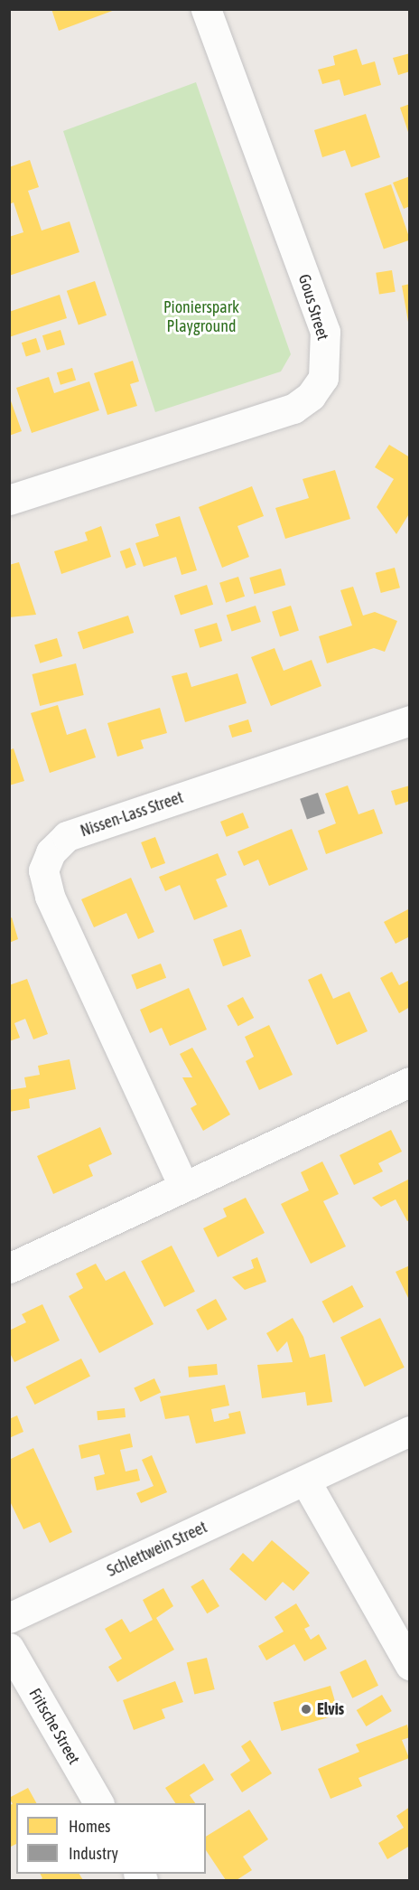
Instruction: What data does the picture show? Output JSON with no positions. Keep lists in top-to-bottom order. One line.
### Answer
{"streets":{"street":["Gous Street","Nissen-Lass Street","Schlettwein Street","Fritsche Street"]},"parks":["Pionierspark Playground"],"places":["Elvis"],"legend":["Homes","Industry"]}
